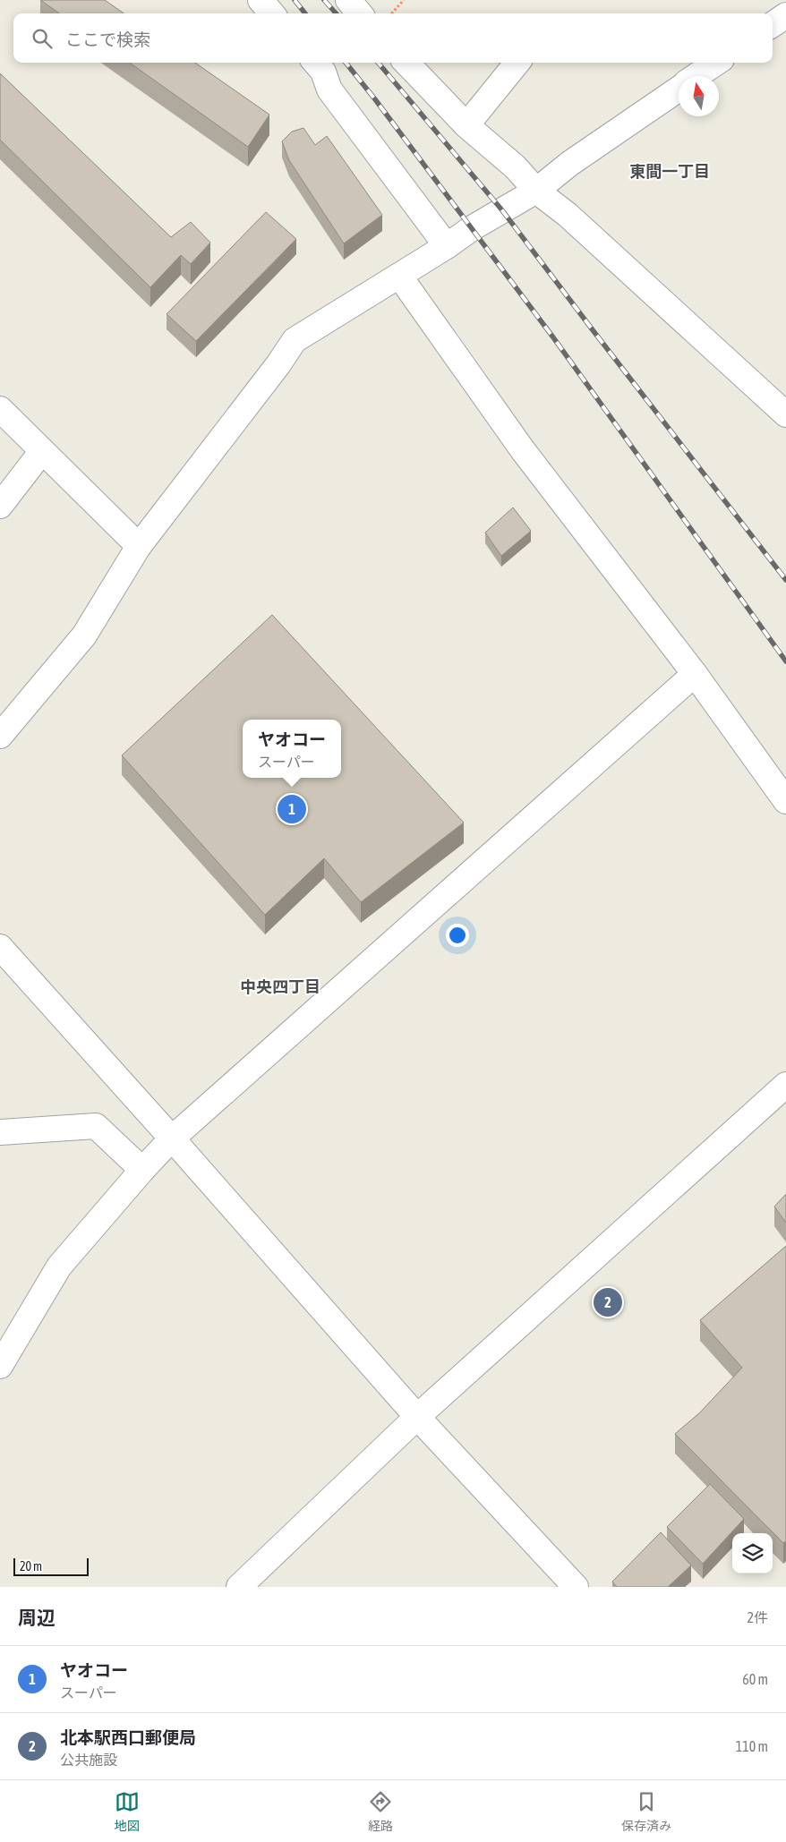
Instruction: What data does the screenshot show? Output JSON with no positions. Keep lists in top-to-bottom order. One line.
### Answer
{"districts":["東間一丁目","中央四丁目"],"scale_bar":"20 m","north":"top","page":{"search":"ここで検索","popup":["ヤオコー","スーパー"],"pins":["1","2"],"scale":"20 m","heading":["周辺","2件"],"list":[{"mark":"1","name":"ヤオコー","note":"スーパー","value":"60 m"},{"mark":"2","name":"北本駅西口郵便局","note":"公共施設","value":"110 m"}],"nav":["地図","経路","保存済み"]}}
